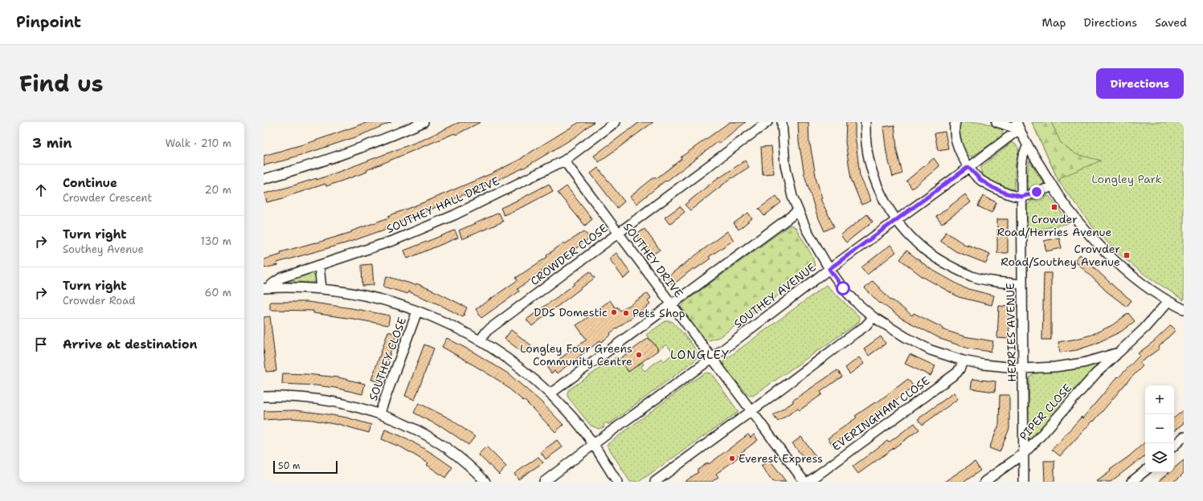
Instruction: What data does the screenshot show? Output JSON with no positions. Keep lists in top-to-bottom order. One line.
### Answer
{"streets":{"street":["SOUTHEY HALL DRIVE","CROWDER CLOSE","SOUTHEY DRIVE","SOUTHEY AVENUE","HERRIES AVENUE","SOUTHEY CLOSE","PIPER CLOSE","EVERINGHAM CLOSE"]},"crossings":[["SOUTHEY HALL DRIVE","SOUTHEY DRIVE"],["CROWDER CLOSE","SOUTHEY DRIVE"],["SOUTHEY DRIVE","SOUTHEY AVENUE"],["HERRIES AVENUE","PIPER CLOSE"]],"districts":["LONGLEY"],"parks":["Longley Park"],"places":{"transit":["Crowder Road/Herries Avenue","Crowder Road/Southey Avenue"],"other":["DDS Domestic","Pets Shop","Longley Four Greens Community Centre","Everest Express"]},"scale_bar":"50 m","page":{"header":"Pinpoint","nav":["Map","Directions","Saved"],"title":"Find us","buttons":"Directions","heading":["3 min","Walk · 210 m"],"list":[["Continue","Crowder Crescent","20 m"],["Turn right","Southey Avenue","130 m"],["Turn right","Crowder Road","60 m"],"Arrive at destination"],"map_buttons":["+","−"],"scale":"50 m"}}
